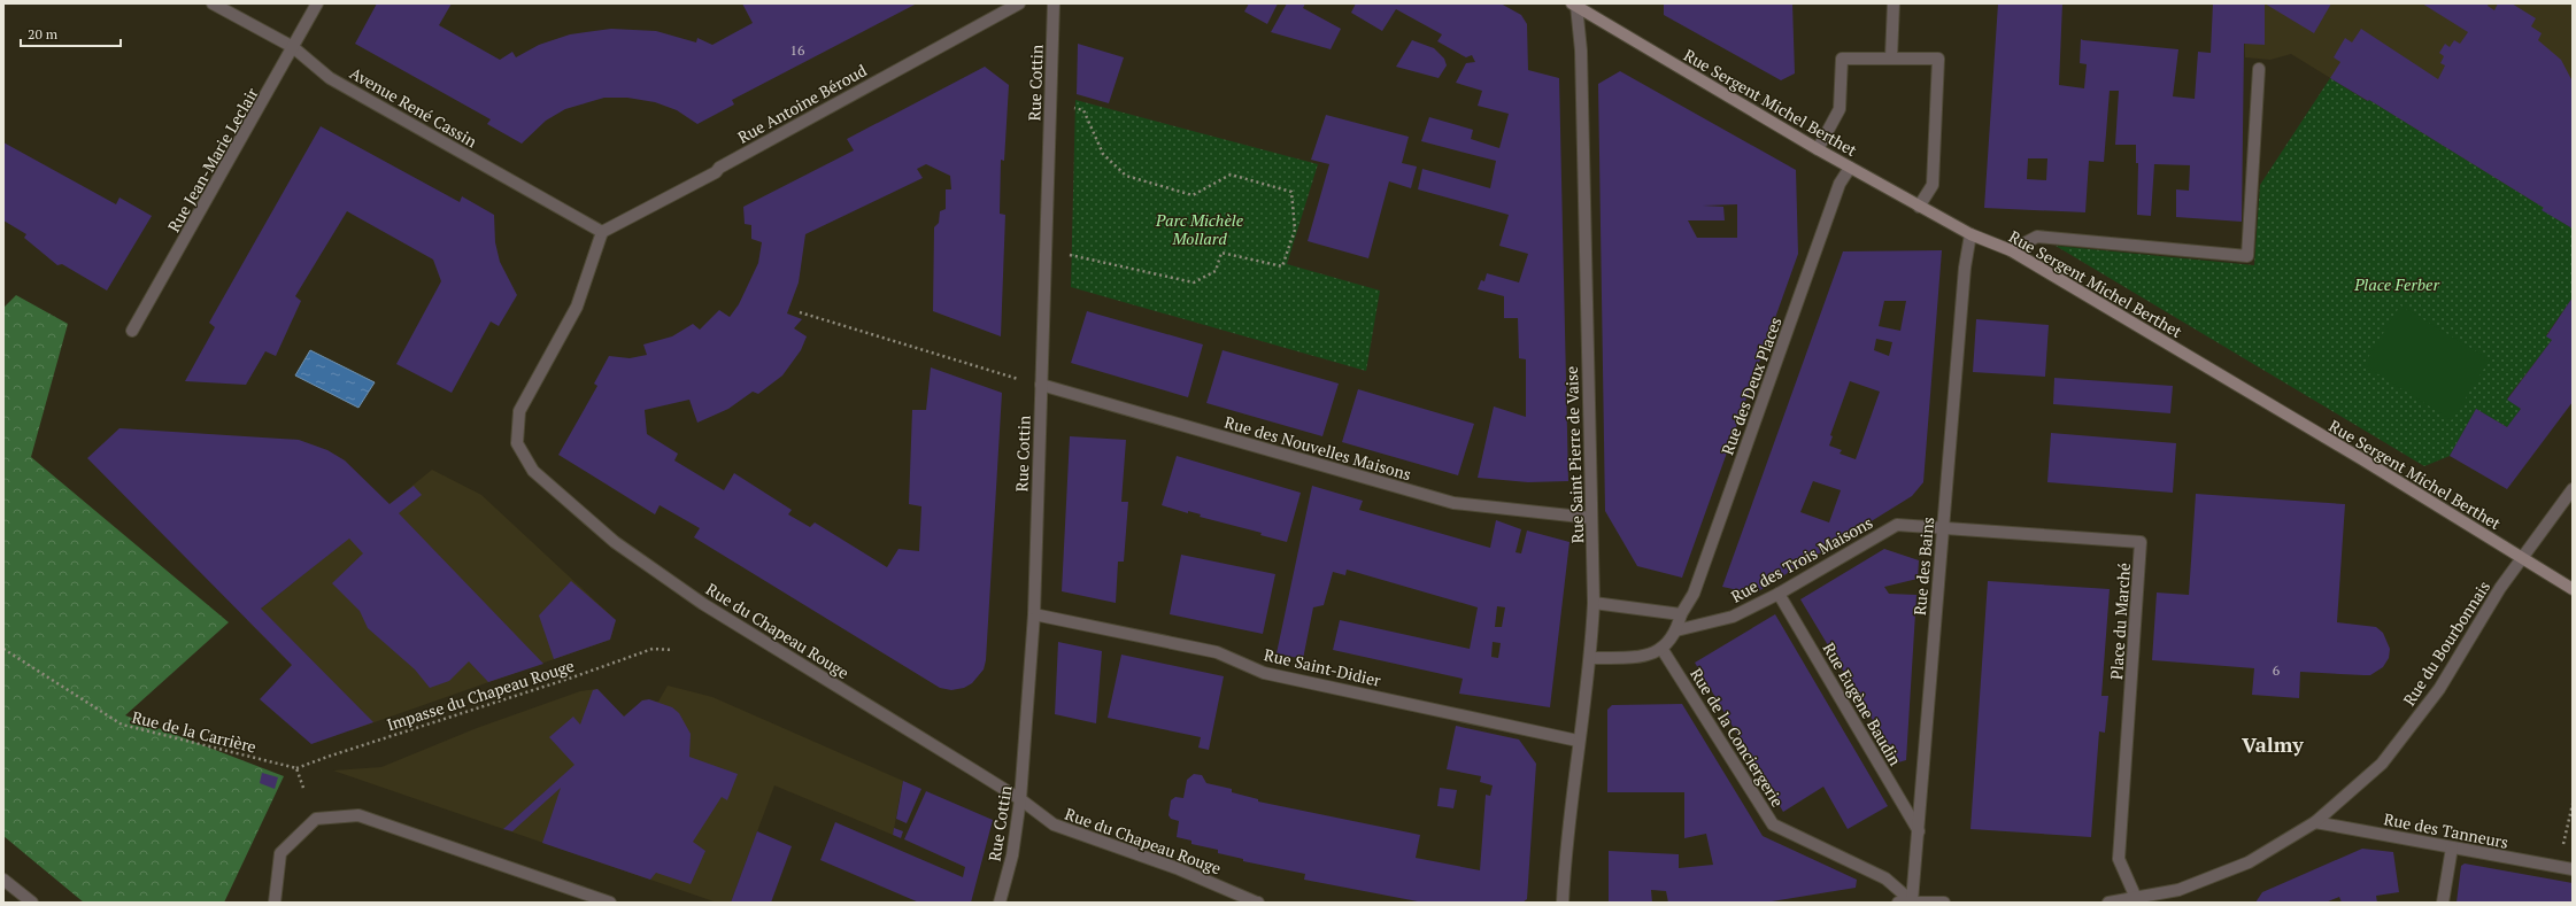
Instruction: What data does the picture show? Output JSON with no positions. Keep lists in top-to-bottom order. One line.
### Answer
{"streets":{"main road":["Rue Sergent Michel Berthet"],"street":["Rue Cottin","Rue Antoine Béroud","Avenue René Cassin","Rue Jean-Marie Leclair","Rue des Deux Places","Rue des Nouvelles Maisons","Rue Saint Pierre de Vaise","Rue des Trois Maisons","Rue des Bains","Place du Marché","Rue du Chapeau Rouge","Rue du Bourbonnais","Rue Saint-Didier","Rue Eugène Baudin","Rue de la Conciergerie","Rue des Tanneurs"],"path":["Impasse du Chapeau Rouge","Rue de la Carrière"]},"crossings":[["Rue Cottin","Rue des Nouvelles Maisons"],["Rue Cottin","Rue du Chapeau Rouge"],["Rue Cottin","Rue Saint-Didier"],["Rue Sergent Michel Berthet","Rue des Deux Places"],["Rue Sergent Michel Berthet","Rue Saint Pierre de Vaise"],["Rue Sergent Michel Berthet","Rue des Bains"],["Rue Sergent Michel Berthet","Rue du Bourbonnais"],["Rue Antoine Béroud","Avenue René Cassin"],["Rue Antoine Béroud","Rue du Chapeau Rouge"],["Avenue René Cassin","Rue Jean-Marie Leclair"],["Avenue René Cassin","Rue du Chapeau Rouge"],["Rue des Deux Places","Rue des Trois Maisons"],["Rue des Deux Places","Rue de la Conciergerie"],["Rue des Nouvelles Maisons","Rue Saint Pierre de Vaise"],["Rue Saint Pierre de Vaise","Rue Saint-Didier"],["Rue des Trois Maisons","Rue des Bains"],["Rue des Trois Maisons","Place du Marché"],["Rue des Trois Maisons","Rue Eugène Baudin"],["Rue des Bains","Place du Marché"],["Rue des Bains","Rue Eugène Baudin"],["Rue des Bains","Rue de la Conciergerie"],["Rue du Bourbonnais","Rue des Tanneurs"],["Impasse du Chapeau Rouge","Rue de la Carrière"]],"districts":["Valmy"],"parks":["Parc Michèle Mollard","Place Ferber"],"house_numbers":["16","6"],"scale_bar":"20 m"}
